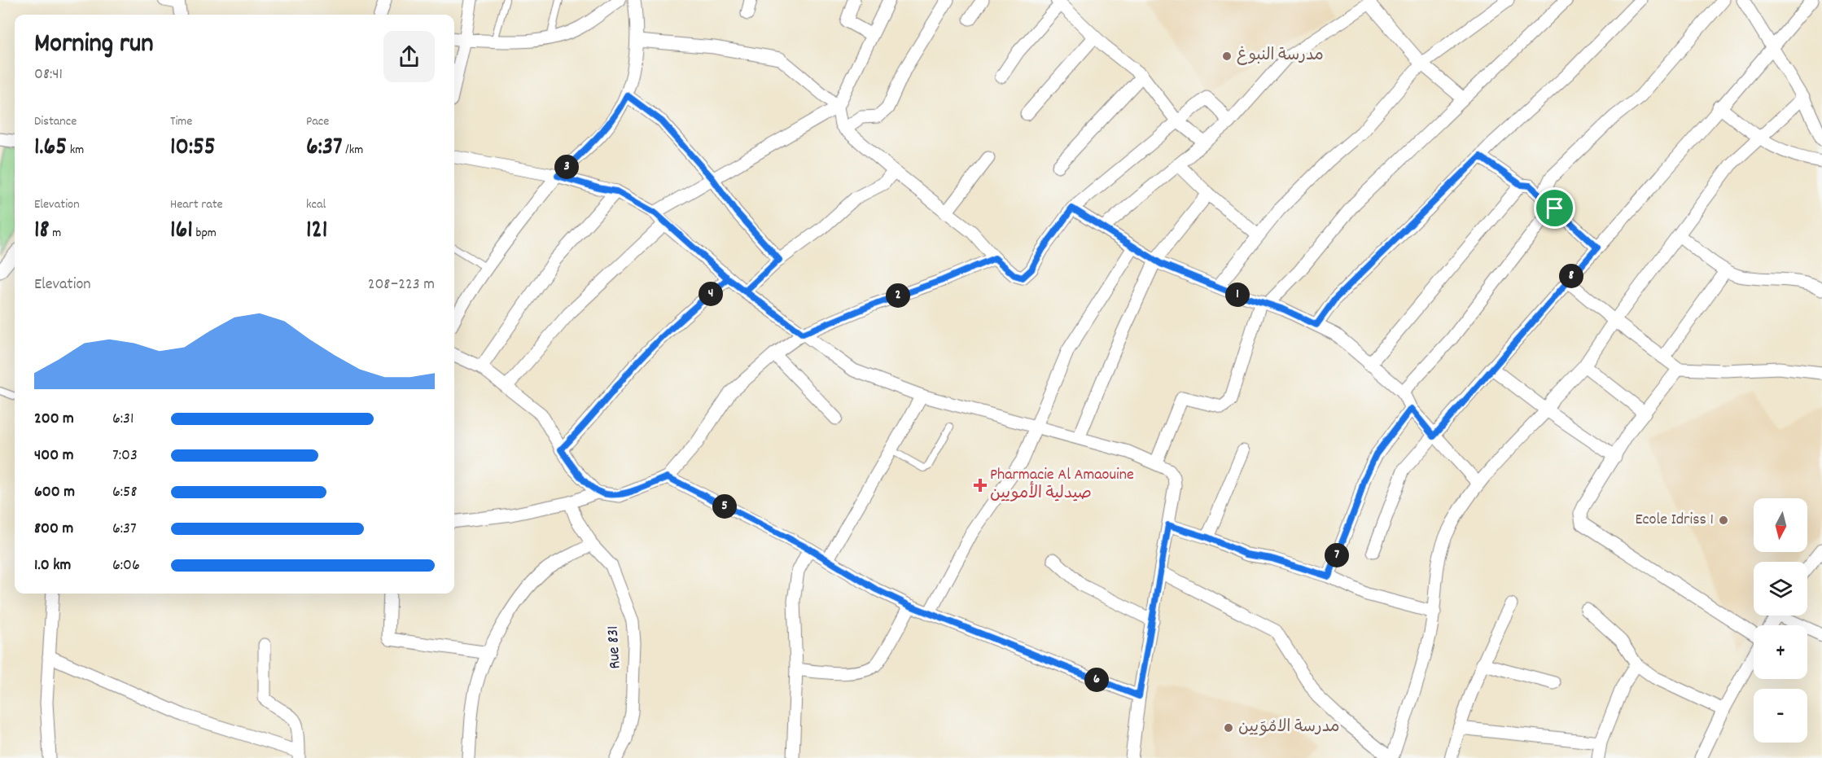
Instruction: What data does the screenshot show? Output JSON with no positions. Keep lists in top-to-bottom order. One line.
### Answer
{"streets":{"street":["Rue 831"]},"places":{"other":["مدرسة النبوغ","Ecole Idriss 1","مدرسة الامُوَيين"],"health":["Pharmacie Al Amaouine صيدلية الأمويين"]},"north":"bottom","page":{"heading":["Morning run","08:41"],"stats":[["Distance","1.65 km"],["Time","10:55"],["Pace","6:37 /km"],["Elevation","18 m"],["Heart rate","161 bpm"],["kcal","121"]],"pins":["3","8","4","1","2","5","7","6"],"chart":["Elevation","208–223 m"],"list":[{"name":"200 m","note":"6:31"},{"name":"400 m","note":"7:03"},{"name":"600 m","note":"6:58"},{"name":"800 m","note":"6:37"},{"name":"1.0 km","note":"6:06"}],"map_buttons":["+","−"]}}
